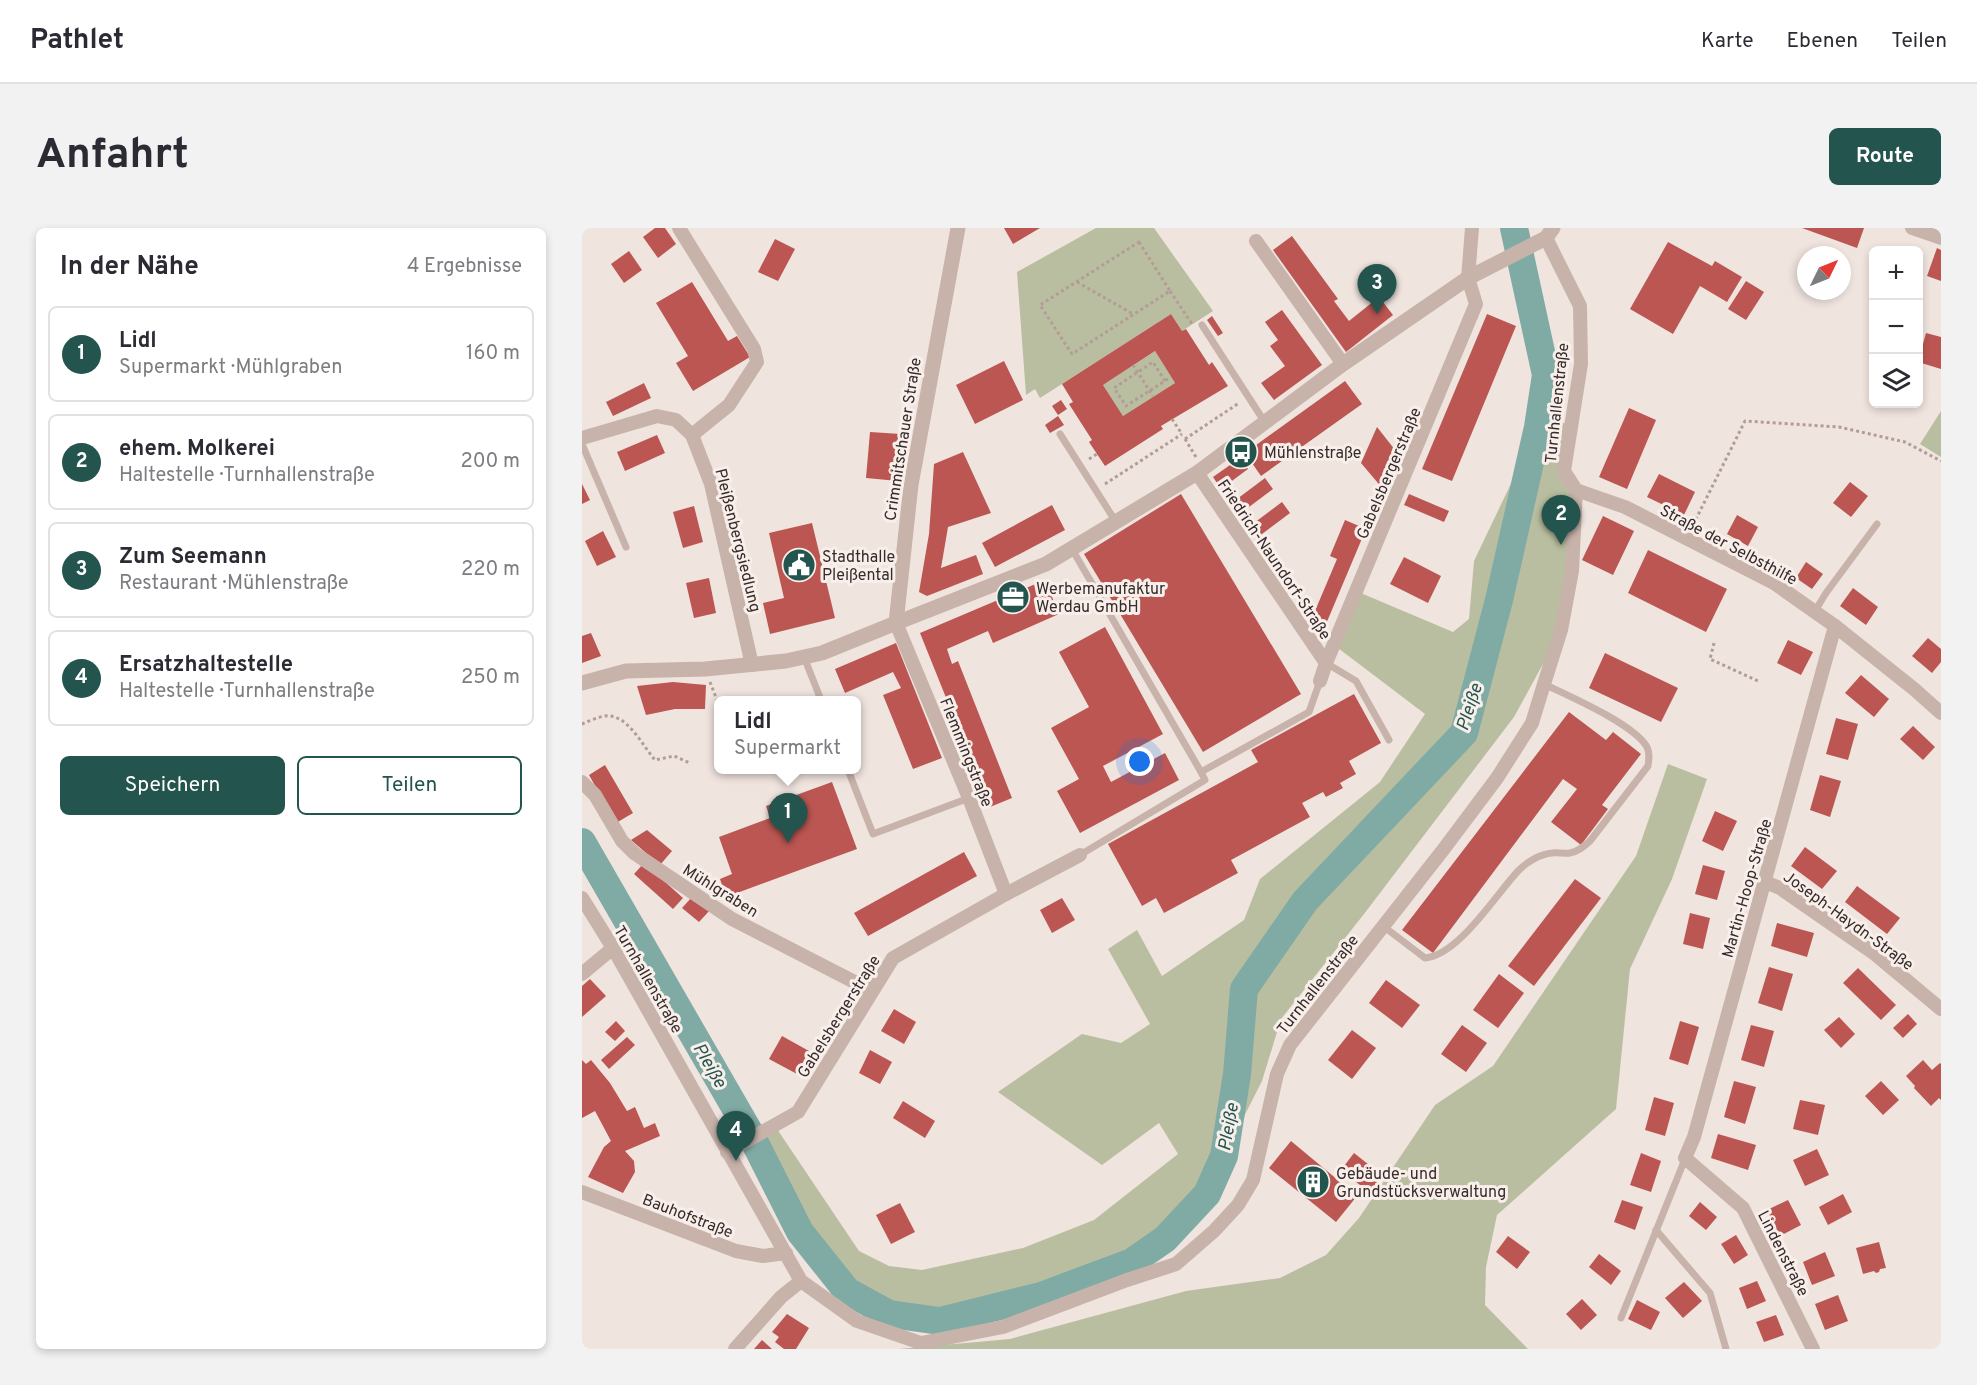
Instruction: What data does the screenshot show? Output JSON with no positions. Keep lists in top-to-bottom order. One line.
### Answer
{"streets":{"street":["Turnhallenstraße","Crimmitschauer Straße","Gabelsbergerstraße","Pleißenbergsiedlung","Straße der Selbsthilfe","Friedrich-Naundorf-Straße","Flemmingstraße","Martin-Hoop-Straße","Mühlgraben","Joseph-Haydn-Straße","Bauhofstraße","Lindenstraße"]},"crossings":[["Turnhallenstraße","Gabelsbergerstraße"],["Turnhallenstraße","Straße der Selbsthilfe"],["Turnhallenstraße","Bauhofstraße"],["Crimmitschauer Straße","Flemmingstraße"],["Gabelsbergerstraße","Friedrich-Naundorf-Straße"],["Gabelsbergerstraße","Flemmingstraße"],["Gabelsbergerstraße","Mühlgraben"],["Straße der Selbsthilfe","Martin-Hoop-Straße"],["Martin-Hoop-Straße","Joseph-Haydn-Straße"],["Martin-Hoop-Straße","Lindenstraße"]],"water":["Pleiße"],"places":{"bus stop":["Mühlenstraße"],"public building":["Stadthalle Pleißental"],"office":["Werbemanufaktur Werdau GmbH"],"building":["Gebäude- und Grundstücksverwaltung"]},"north":"top right","page":{"header":"Pathlet","nav":["Karte","Ebenen","Teilen"],"buttons":["Route",["Speichern","Teilen"]],"title":"Anfahrt","heading":["In der Nähe","4 Ergebnisse"],"map_buttons":["+","−"],"pins":["3","2","1","4"],"list":[{"mark":"1","name":"Lidl","note":"Supermarkt · Mühlgraben","value":"160 m"},{"mark":"2","name":"ehem. Molkerei","note":"Haltestelle · Turnhallenstraße","value":"200 m"},{"mark":"3","name":"Zum Seemann","note":"Restaurant · Mühlenstraße","value":"220 m"},{"mark":"4","name":"Ersatzhaltestelle","note":"Haltestelle · Turnhallenstraße","value":"250 m"}],"popup":["Lidl","Supermarkt"]}}
